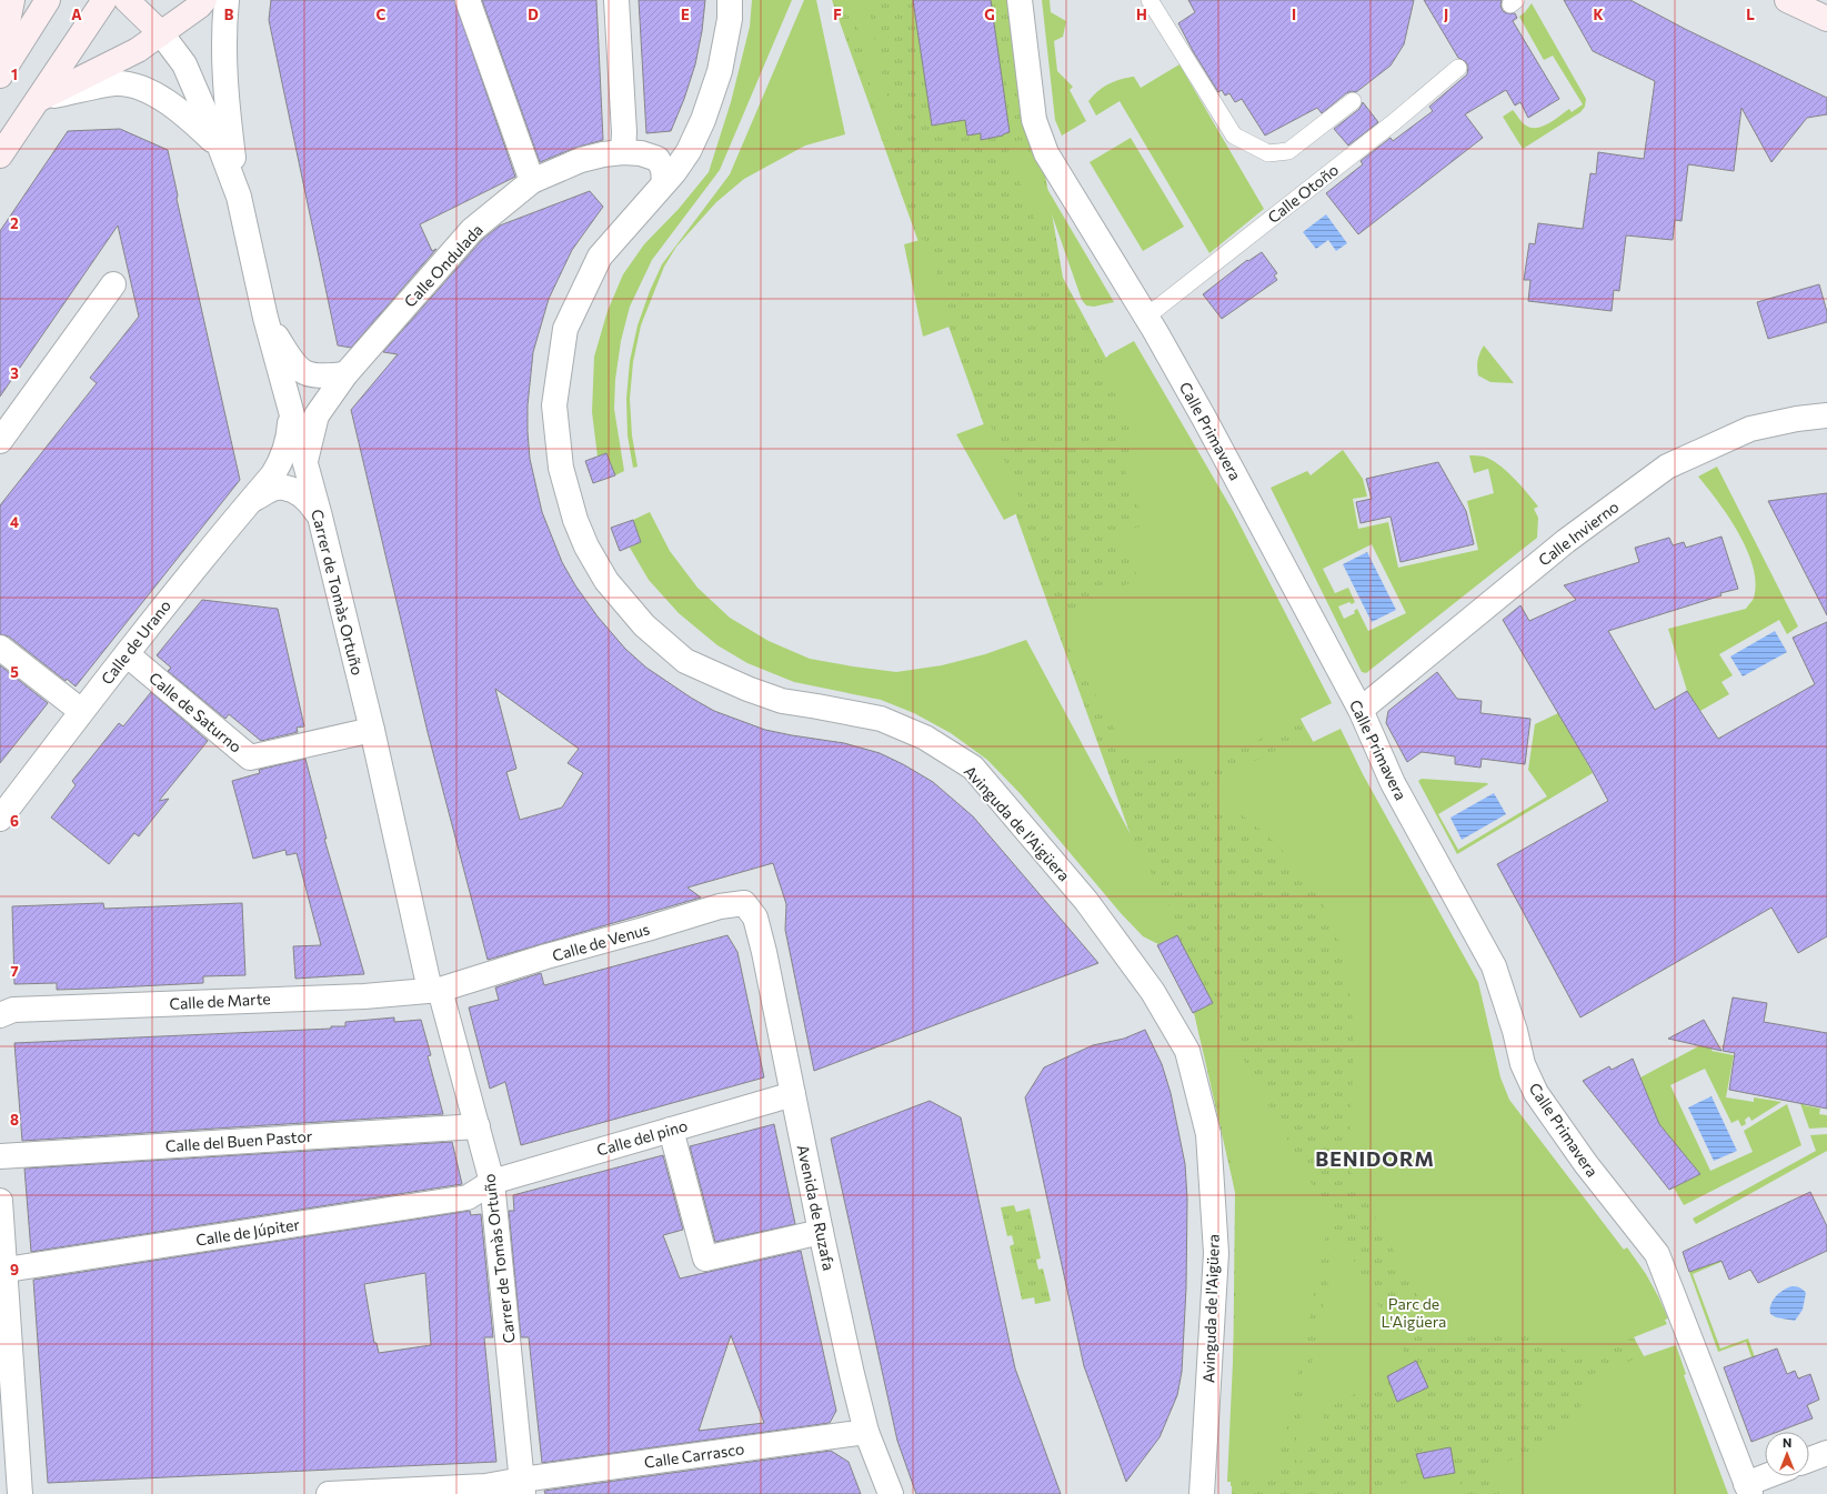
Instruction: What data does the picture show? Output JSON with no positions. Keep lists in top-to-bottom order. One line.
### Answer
{"streets":{"street":["Calle Ondulada","Calle Primavera","Calle Invierno","Carrer de Tomàs Ortuño","Calle de Urano","Calle de Saturno","Avinguda de l'Aigüera","Calle de Venus","Calle de Marte","Calle del pino","Calle del Buen Pastor","Avenida de Ruzafa","Calle de Júpiter","Calle Carrasco"],"lane":["Calle Otoño"]},"crossings":[["Calle Otoño","Calle Primavera"],["Calle Ondulada","Carrer de Tomàs Ortuño"],["Calle Ondulada","Avinguda de l'Aigüera"],["Calle Primavera","Calle Invierno"],["Carrer de Tomàs Ortuño","Calle de Urano"],["Carrer de Tomàs Ortuño","Calle de Saturno"],["Carrer de Tomàs Ortuño","Calle de Venus"],["Carrer de Tomàs Ortuño","Calle de Marte"],["Carrer de Tomàs Ortuño","Calle del pino"],["Carrer de Tomàs Ortuño","Calle del Buen Pastor"],["Carrer de Tomàs Ortuño","Calle de Júpiter"],["Carrer de Tomàs Ortuño","Calle Carrasco"],["Calle de Urano","Calle de Saturno"],["Calle de Venus","Calle de Marte"],["Calle de Venus","Avenida de Ruzafa"],["Calle del pino","Avenida de Ruzafa"],["Calle del pino","Calle de Júpiter"],["Avenida de Ruzafa","Calle Carrasco"]],"districts":["BENIDORM"],"parks":["Parc de L'Aigüera"],"north":"top","grid":{"columns":["A","B","C","D","E","F","G","H","I","J","K","L"],"rows":["1","2","3","4","5","6","7","8","9"]}}
